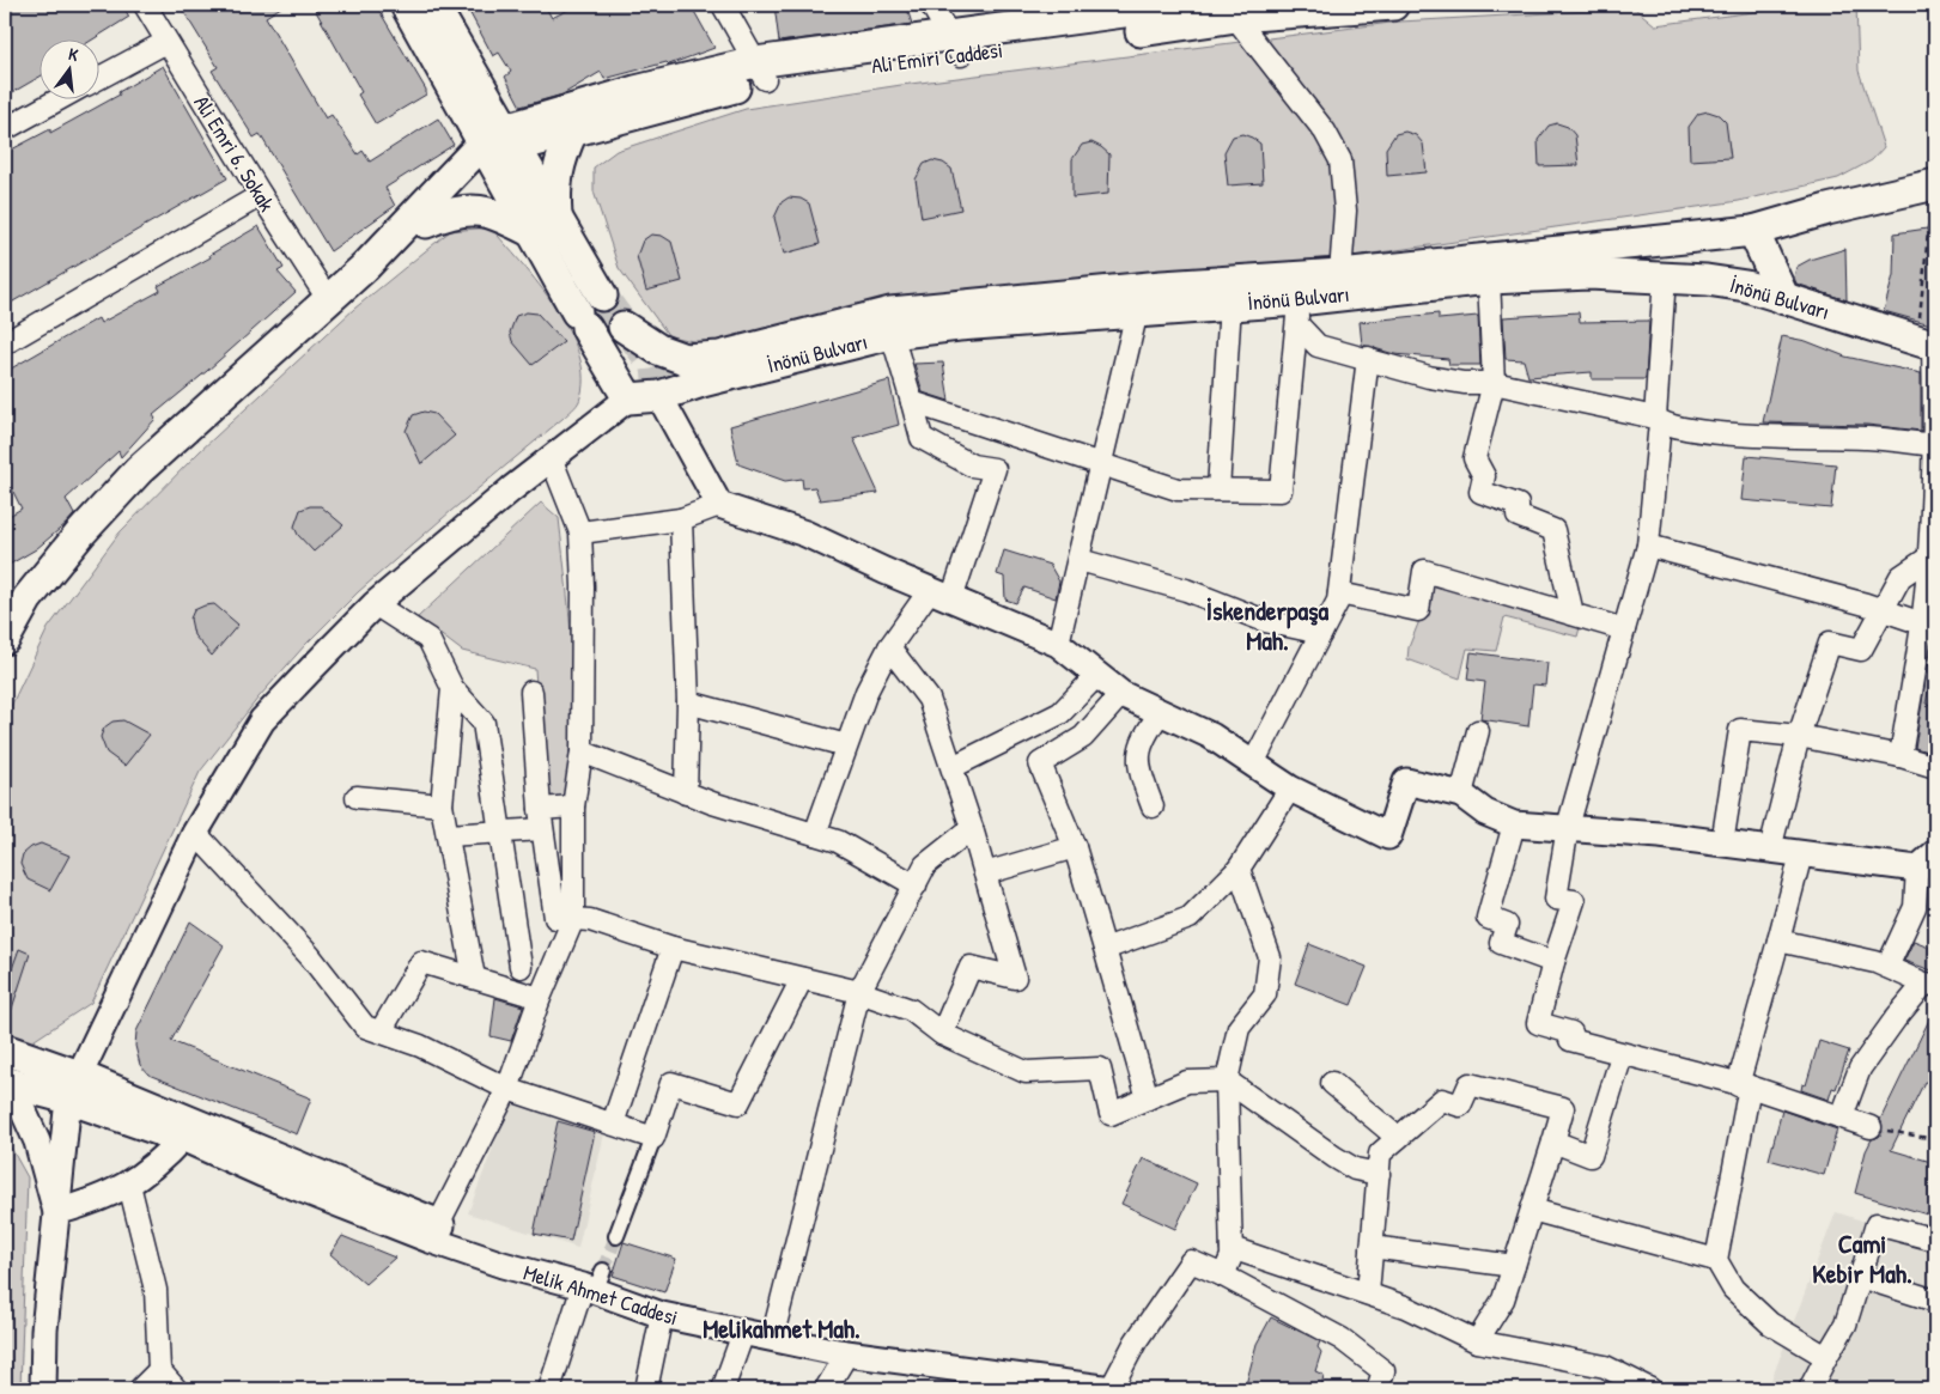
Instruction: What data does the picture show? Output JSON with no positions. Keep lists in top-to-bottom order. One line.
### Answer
{"streets":{"main road":["Ali Emiri Caddesi","İnönü Bulvarı"],"street":["Ali Emri 6. Sokak","Melik Ahmet Caddesi"]},"districts":["İskenderpaşa Mah.","Cami Kebir Mah.","Melikahmet Mah."],"north":"top"}
